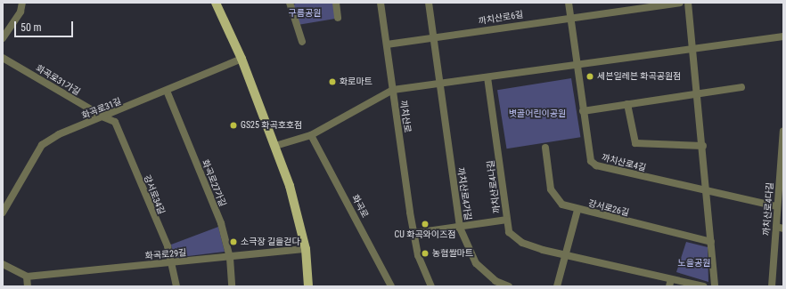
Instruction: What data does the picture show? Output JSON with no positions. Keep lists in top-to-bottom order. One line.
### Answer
{"streets":{"street":["까치산로6길","화곡로31가길","화곡로31길","까치산로","까치산로4길","화곡로27가길","까치산로4나길","까치산로4가길","강서로34길","화곡로","강서로26길","까치산로4다길","화곡로29길"]},"crossings":[["까치산로6길","까치산로"],["까치산로6길","까치산로4길"],["화곡로31가길","화곡로31길"],["화곡로31가길","강서로34길"],["화곡로31길","화곡로27가길"],["화곡로31길","강서로34길"],["화곡로27가길","화곡로29길"],["강서로34길","화곡로29길"]],"parks":["구름공원","볏골어린이공원","노을공원"],"places":["세븐일레븐 화곡공원점","화로마트","GS25 화곡호호점","CU 화곡와이즈점","소극장 길을걷다","농협쌀마트"],"scale_bar":"50 m"}
